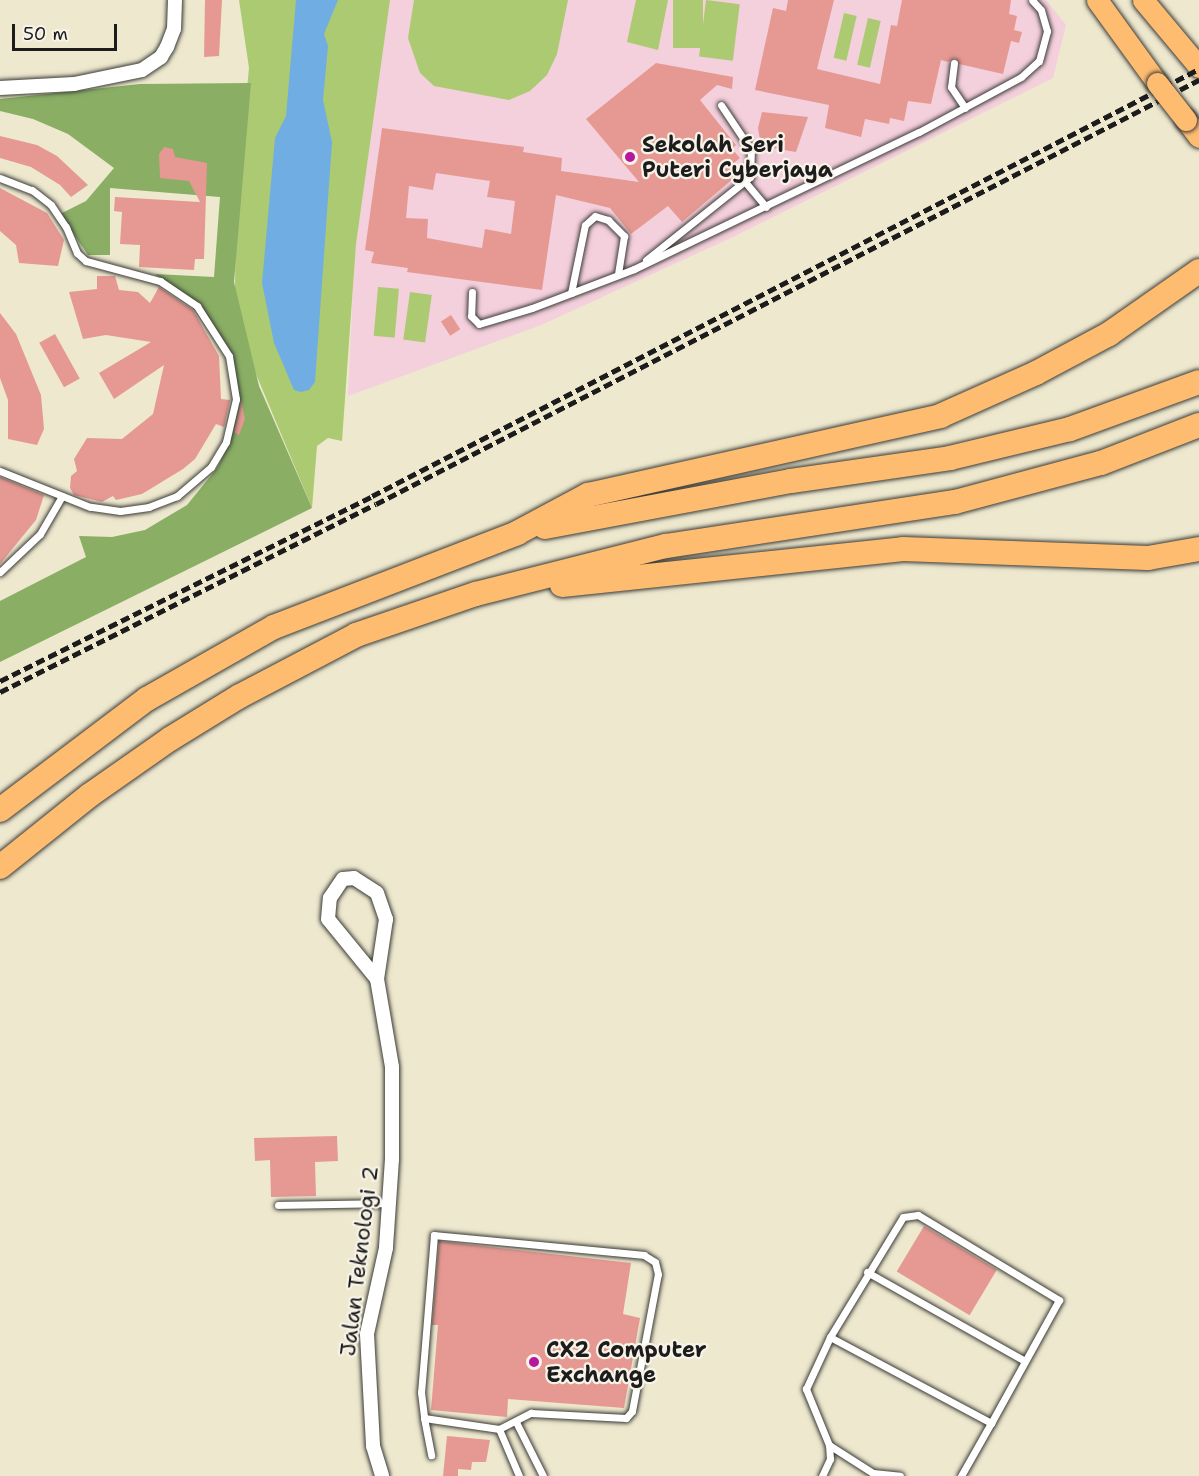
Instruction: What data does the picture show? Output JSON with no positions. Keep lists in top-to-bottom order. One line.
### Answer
{"streets":{"street":["Jalan Teknologi 2"]},"places":["Sekolah Seri Puteri Cyberjaya","CX2 Computer Exchange"],"scale_bar":"50 m"}
